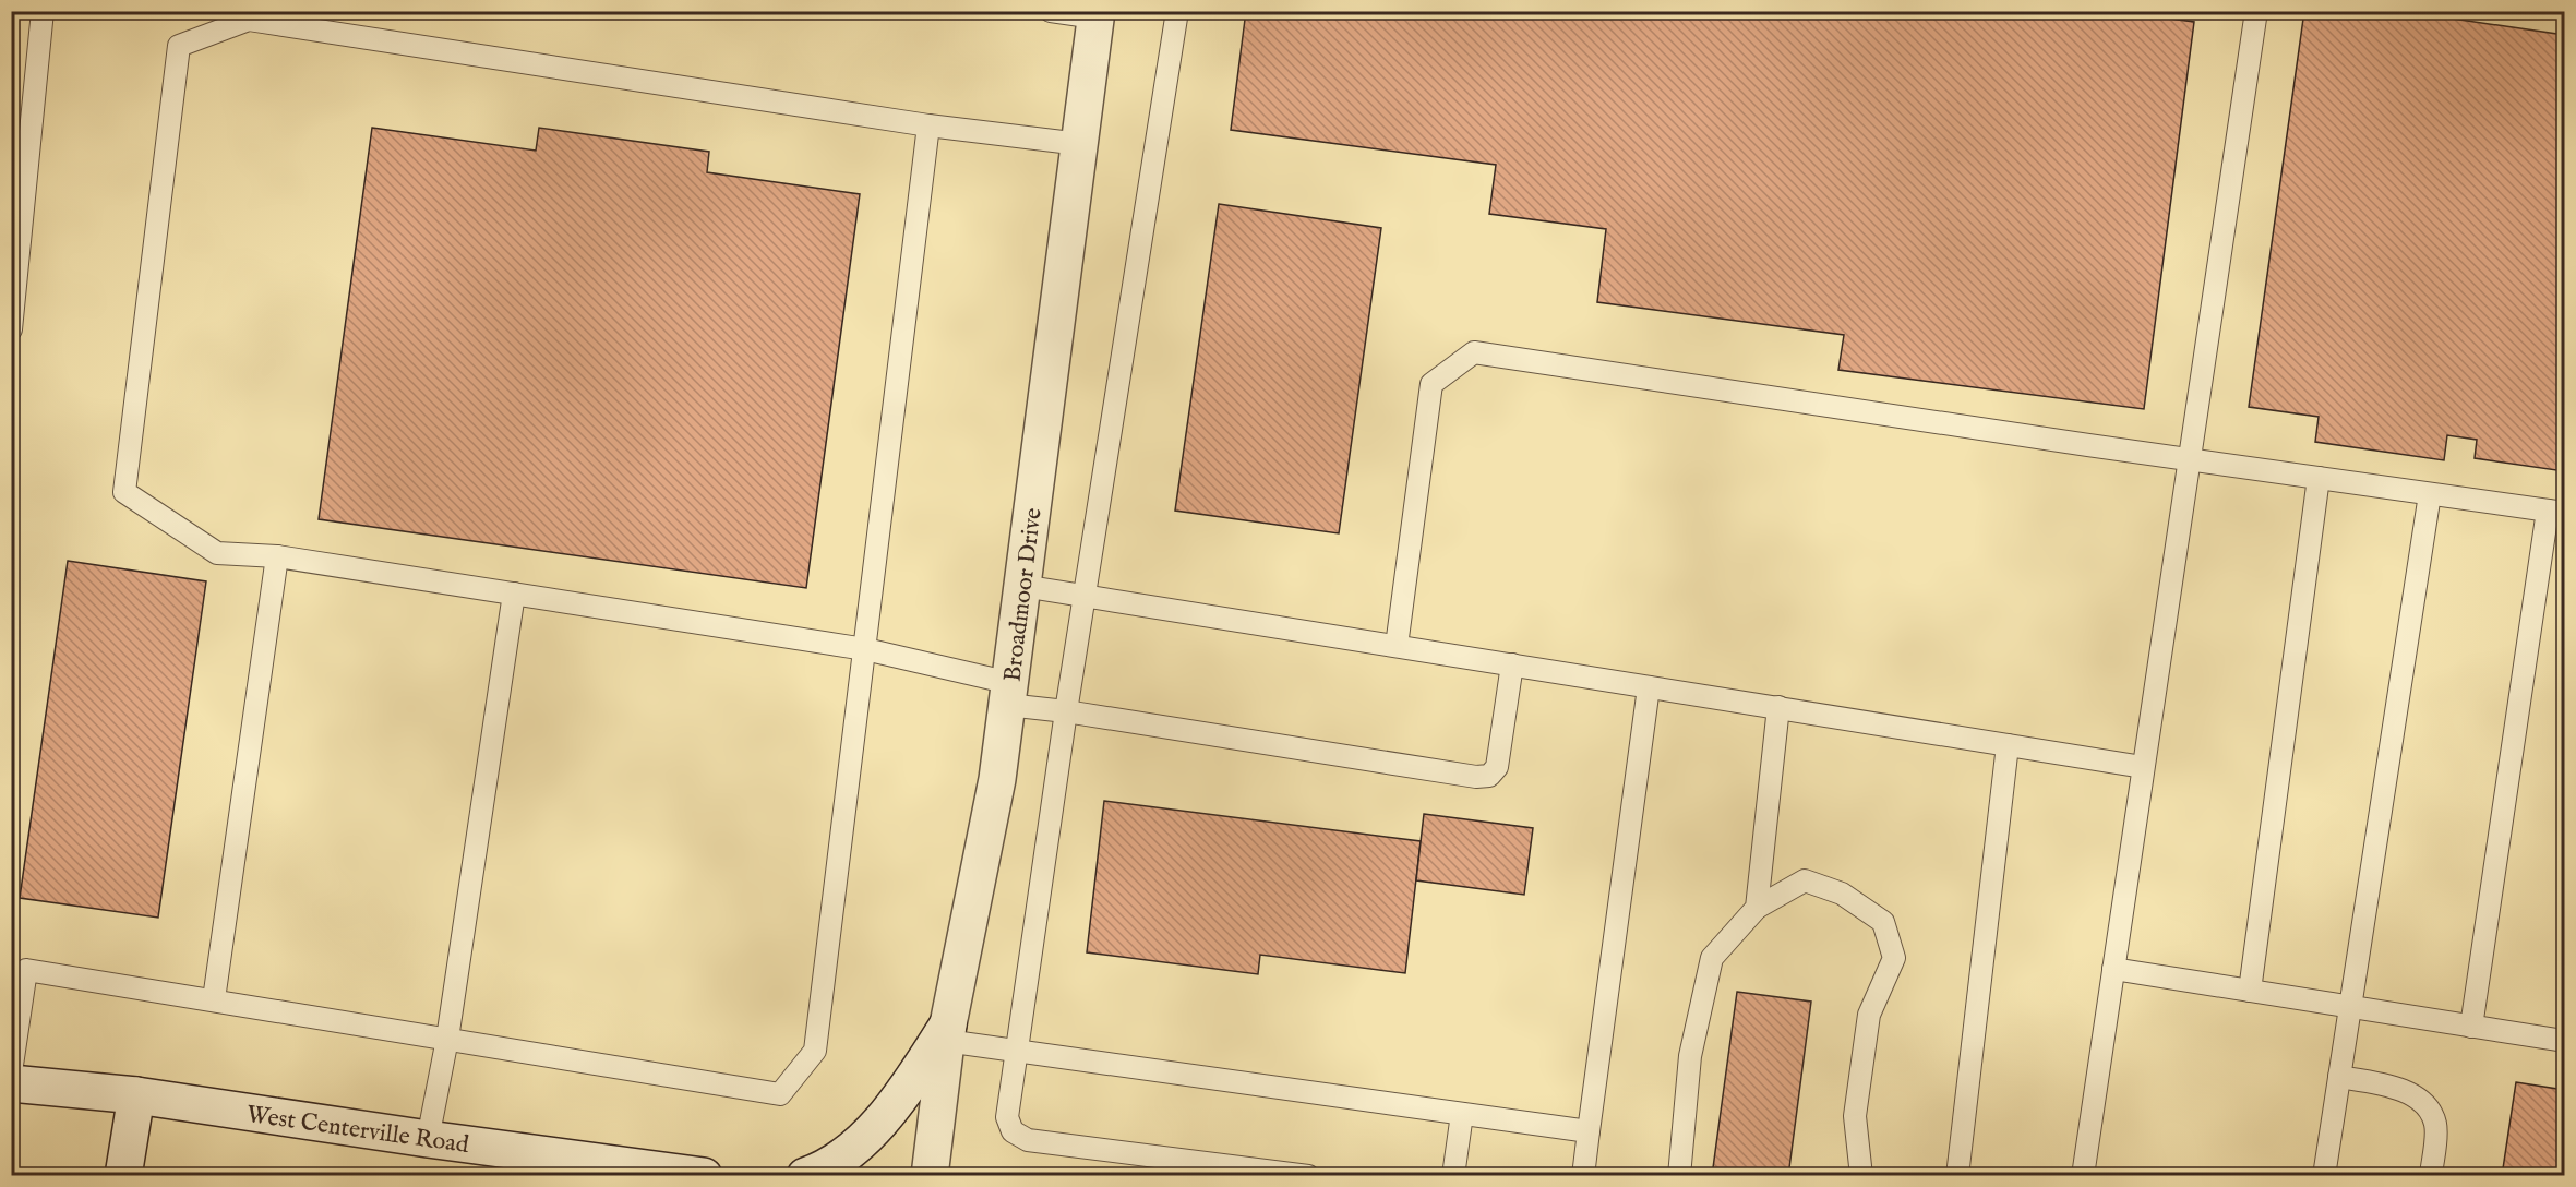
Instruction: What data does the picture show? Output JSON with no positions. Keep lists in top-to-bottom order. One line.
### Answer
{"streets":{"street":["Broadmoor Drive","West Centerville Road"]}}
